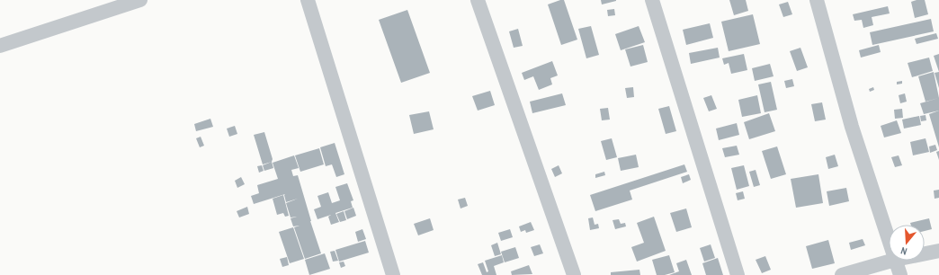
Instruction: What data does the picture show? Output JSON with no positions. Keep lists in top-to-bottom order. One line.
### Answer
{"north":"bottom"}
